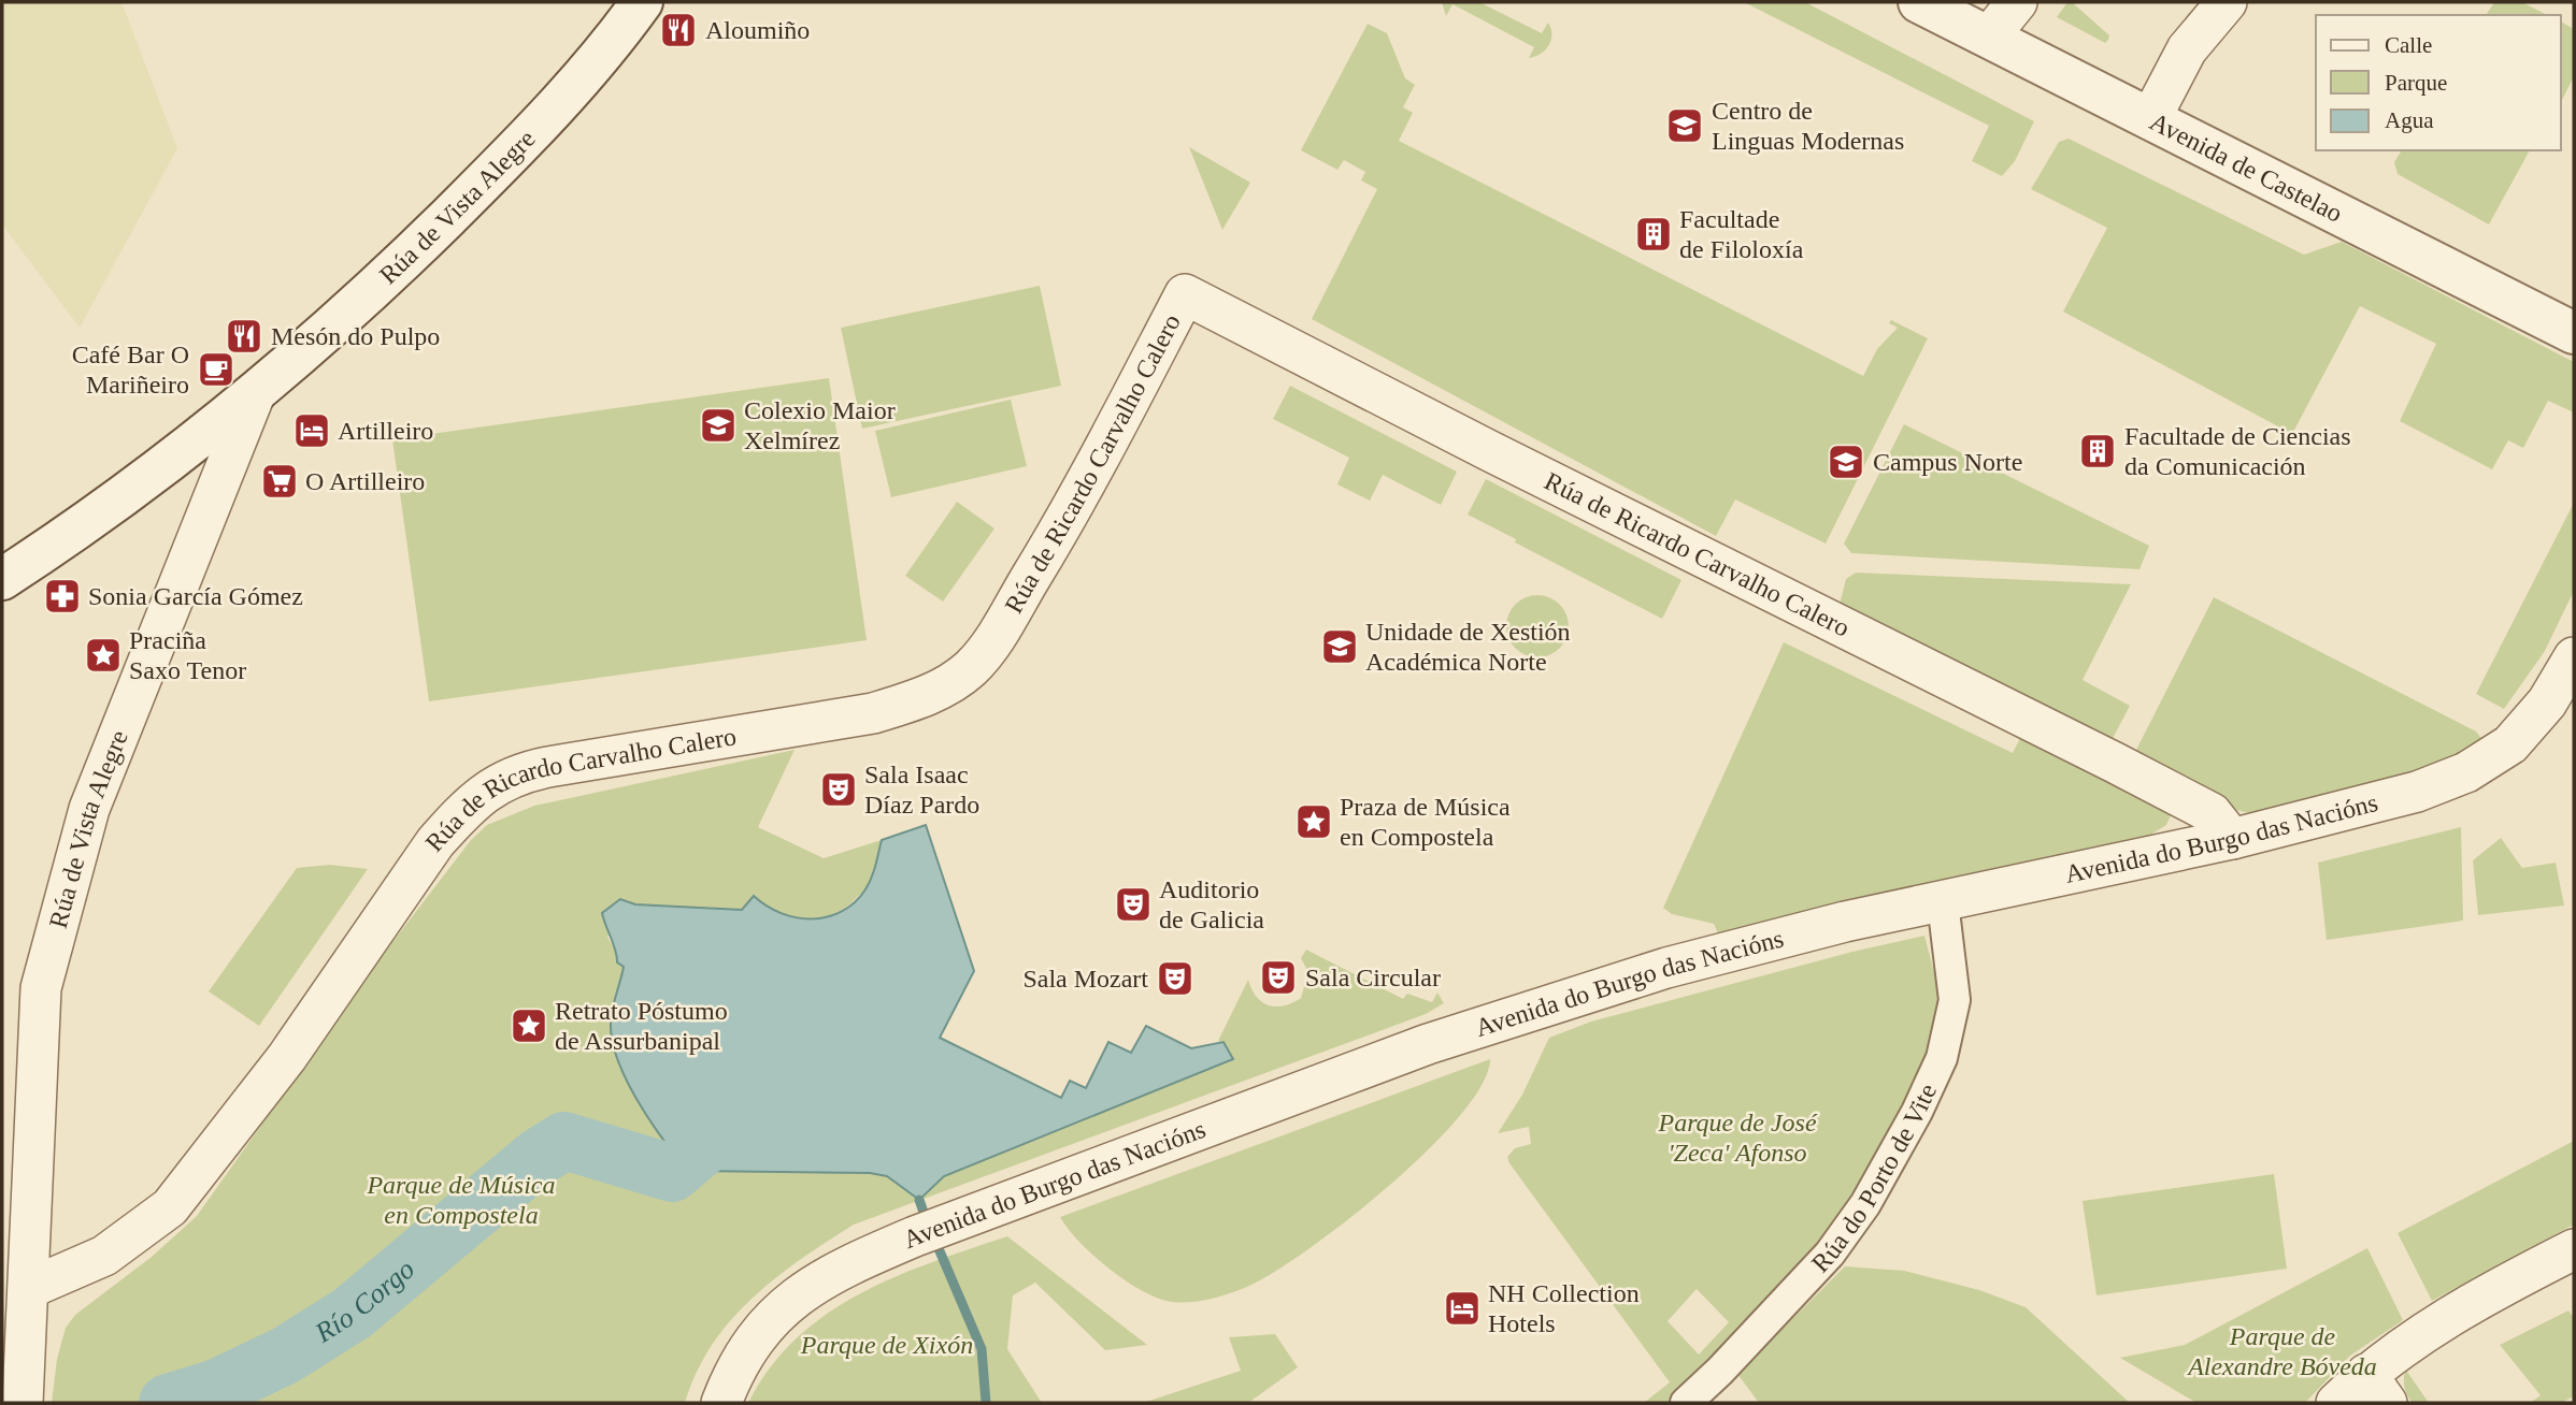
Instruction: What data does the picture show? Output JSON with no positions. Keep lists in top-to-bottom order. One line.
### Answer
{"streets":{"main road":["Avenida de Castelao","Rúa de Vista Alegre"],"street":["Rúa de Ricardo Carvalho Calero","Avenida do Burgo das Nacións","Rúa do Porto de Vite"]},"crossings":[["Rúa de Vista Alegre","Rúa de Ricardo Carvalho Calero"],["Rúa de Ricardo Carvalho Calero","Avenida do Burgo das Nacións"],["Avenida do Burgo das Nacións","Rúa do Porto de Vite"]],"water":["Río Corgo"],"parks":["Parque de José 'Zeca' Afonso","Parque de Música en Compostela","Parque de Alexandre Bóveda","Parque de Xixón"],"places":{"restaurant":["Aloumiño","Mesón do Pulpo"],"school or university":["Centro de Linguas Modernas","Colexio Maior Xelmírez","Campus Norte","Unidade de Xestión Académica Norte"],"building":["Facultade de Filoloxía","Facultade de Ciencias da Comunicación"],"cafe":["Café Bar O Mariñeiro"],"hotel":["Artilleiro","NH Collection Hotels"],"supermarket":["O Artilleiro"],"pharmacy":["Sonia García Gómez"],"place":["Praciña Saxo Tenor","Praza de Música en Compostela","Retrato Póstumo de Assurbanipal"],"theatre":["Sala Isaac Díaz Pardo","Auditorio de Galicia","Sala Circular","Sala Mozart"]},"legend":["Calle","Parque","Agua"]}
